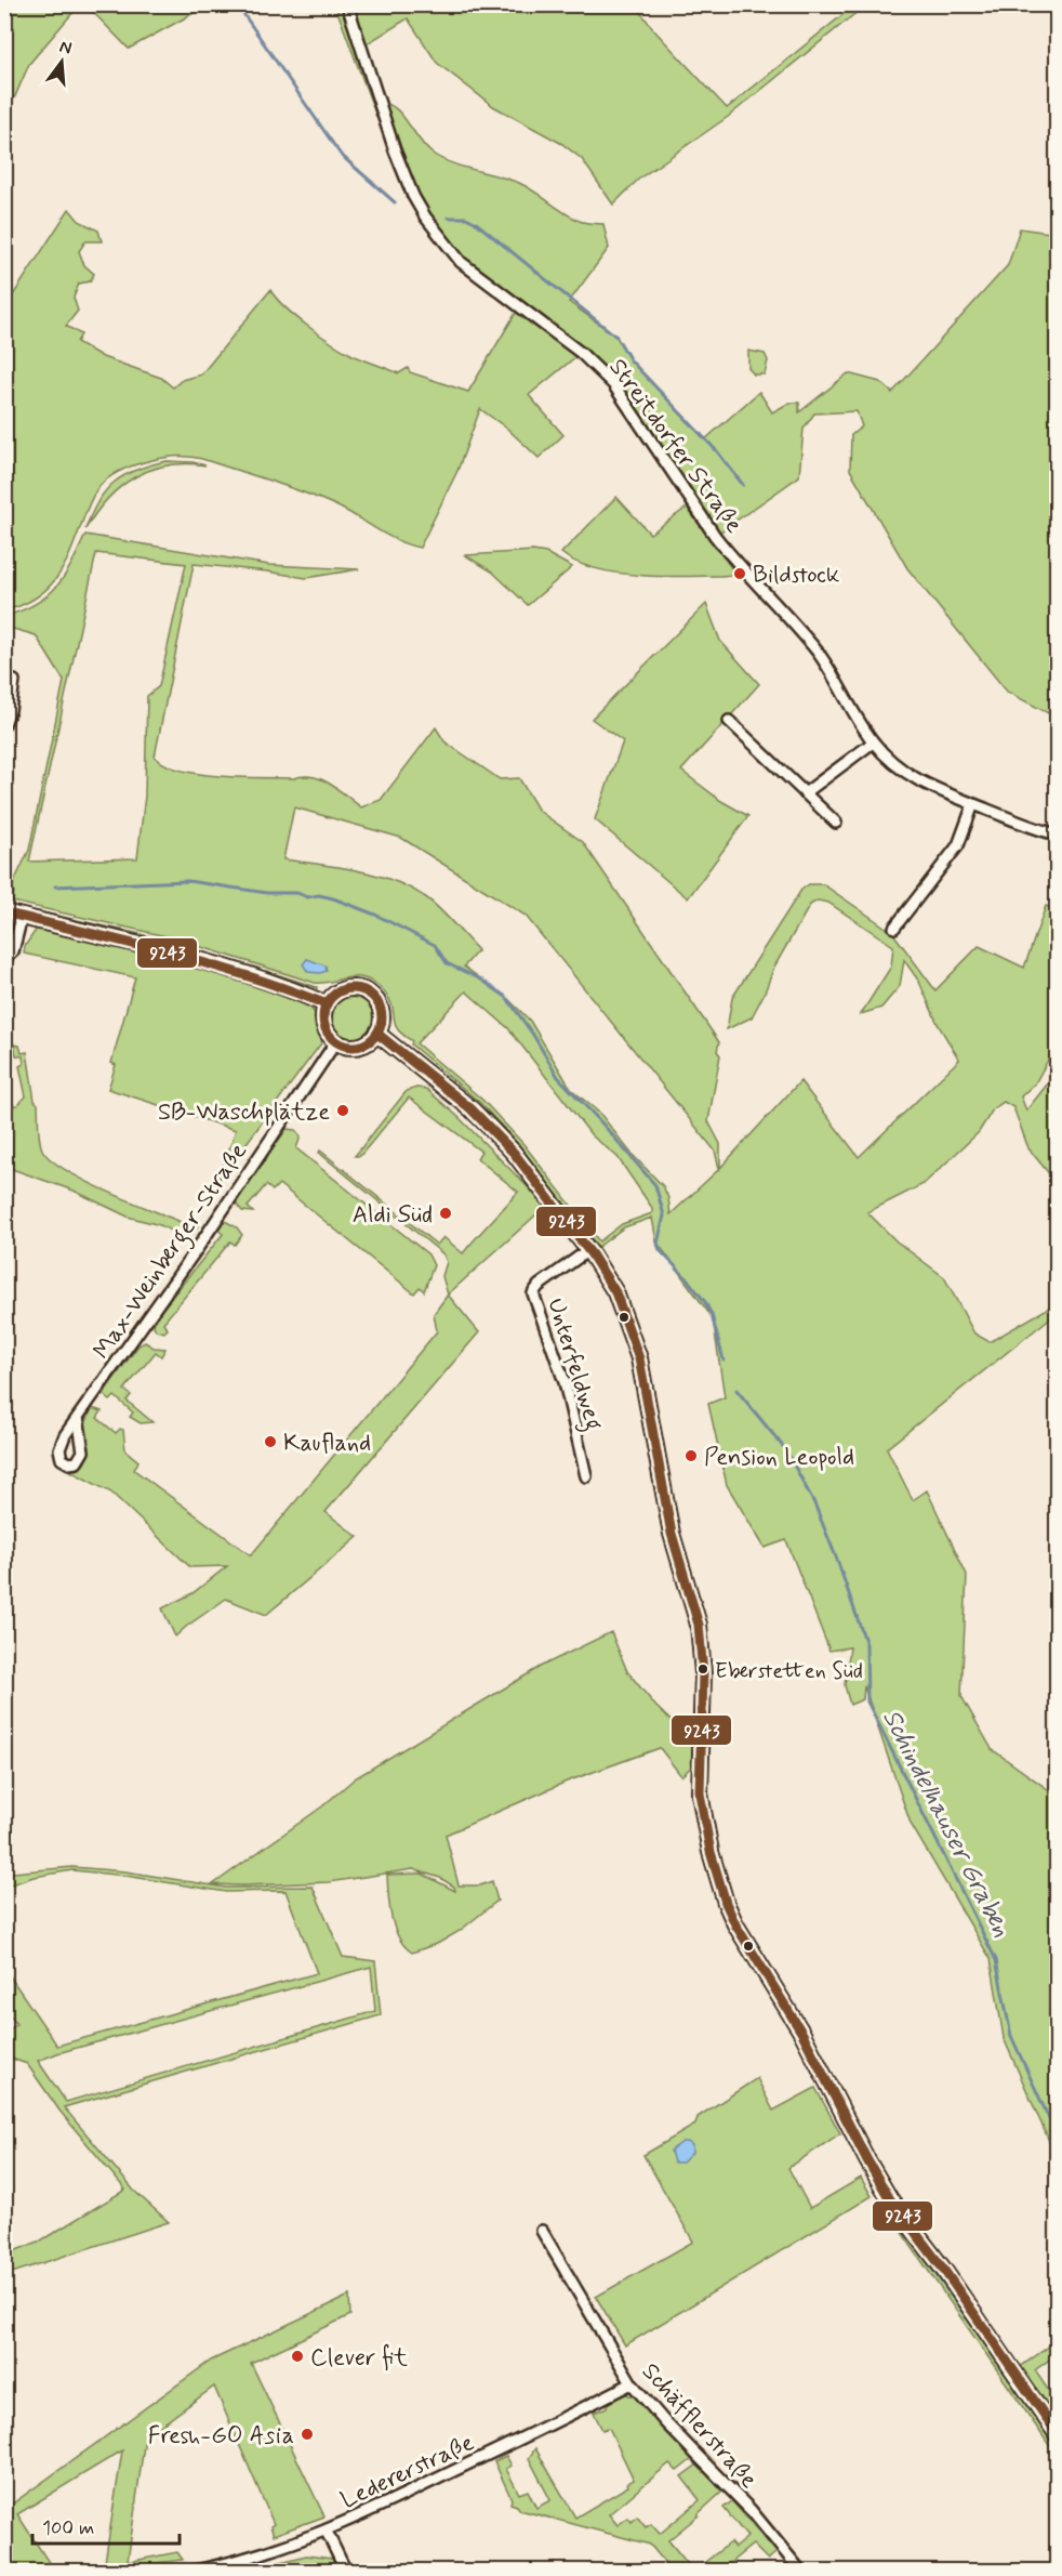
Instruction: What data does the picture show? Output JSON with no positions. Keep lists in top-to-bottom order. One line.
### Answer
{"streets":{"street":["Streitdorfer Straße","Max-Weinberger-Straße","Unterfeldweg","Schäfflerstraße","Ledererstraße"]},"crossings":[["Schäfflerstraße","Ledererstraße"]],"water":["Schindelhauser Graben"],"places":["Bildstock","SB-Waschplätze","Aldi Süd","Kaufland","Pension Leopold","Eberstetten Süd","Clever fit","Fresh-GO Asia"],"lines":["transit line 9243"],"scale_bar":"100 m","north":"top"}
